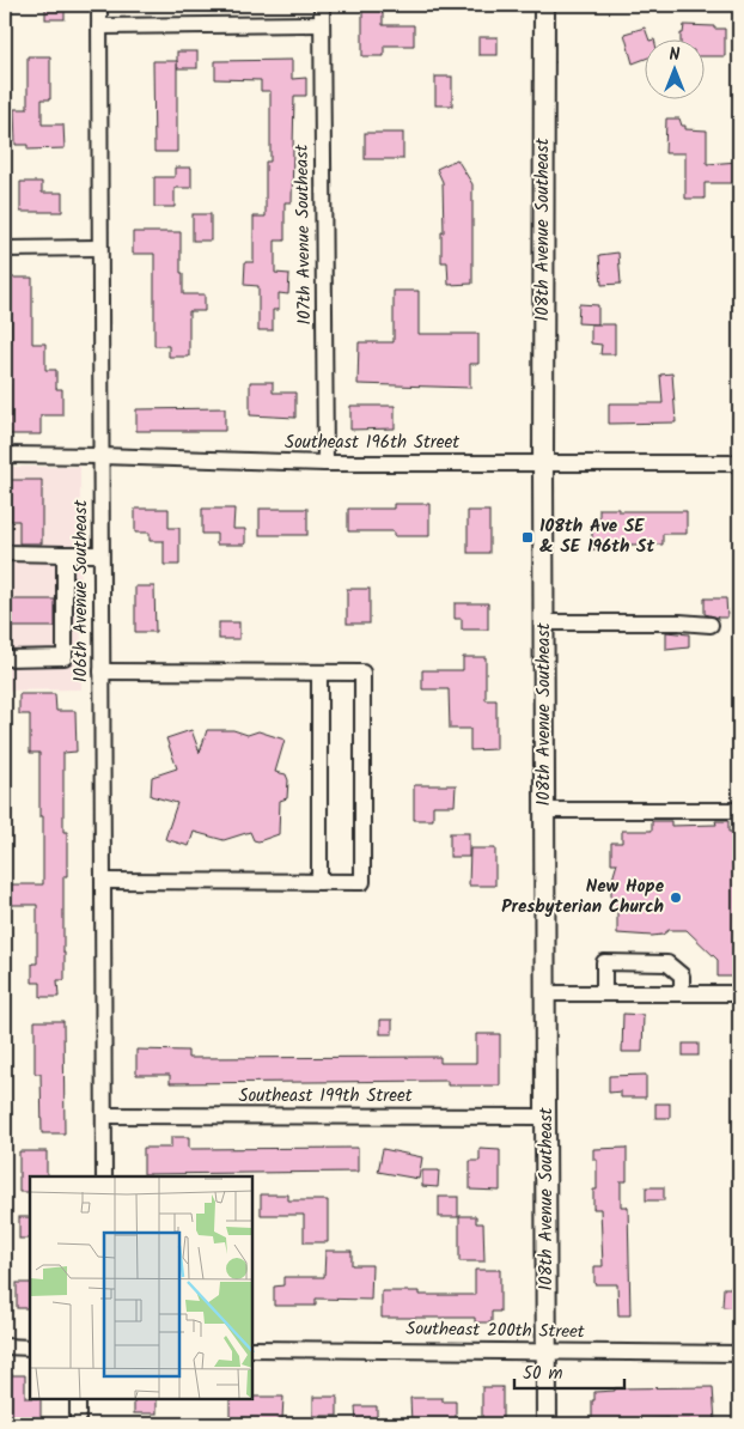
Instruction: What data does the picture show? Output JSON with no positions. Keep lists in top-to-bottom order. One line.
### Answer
{"streets":{"main road":["108th Avenue Southeast"],"street":["107th Avenue Southeast","Southeast 196th Street","106th Avenue Southeast","Southeast 199th Street","Southeast 200th Street"]},"crossings":[["108th Avenue Southeast","Southeast 196th Street"],["108th Avenue Southeast","Southeast 199th Street"],["108th Avenue Southeast","Southeast 200th Street"],["107th Avenue Southeast","Southeast 196th Street"],["Southeast 196th Street","106th Avenue Southeast"],["106th Avenue Southeast","Southeast 199th Street"]],"places":{"transit":["108th Ave SE & SE 196th St"],"other":["New Hope Presbyterian Church"]},"scale_bar":"50 m","north":"top"}
